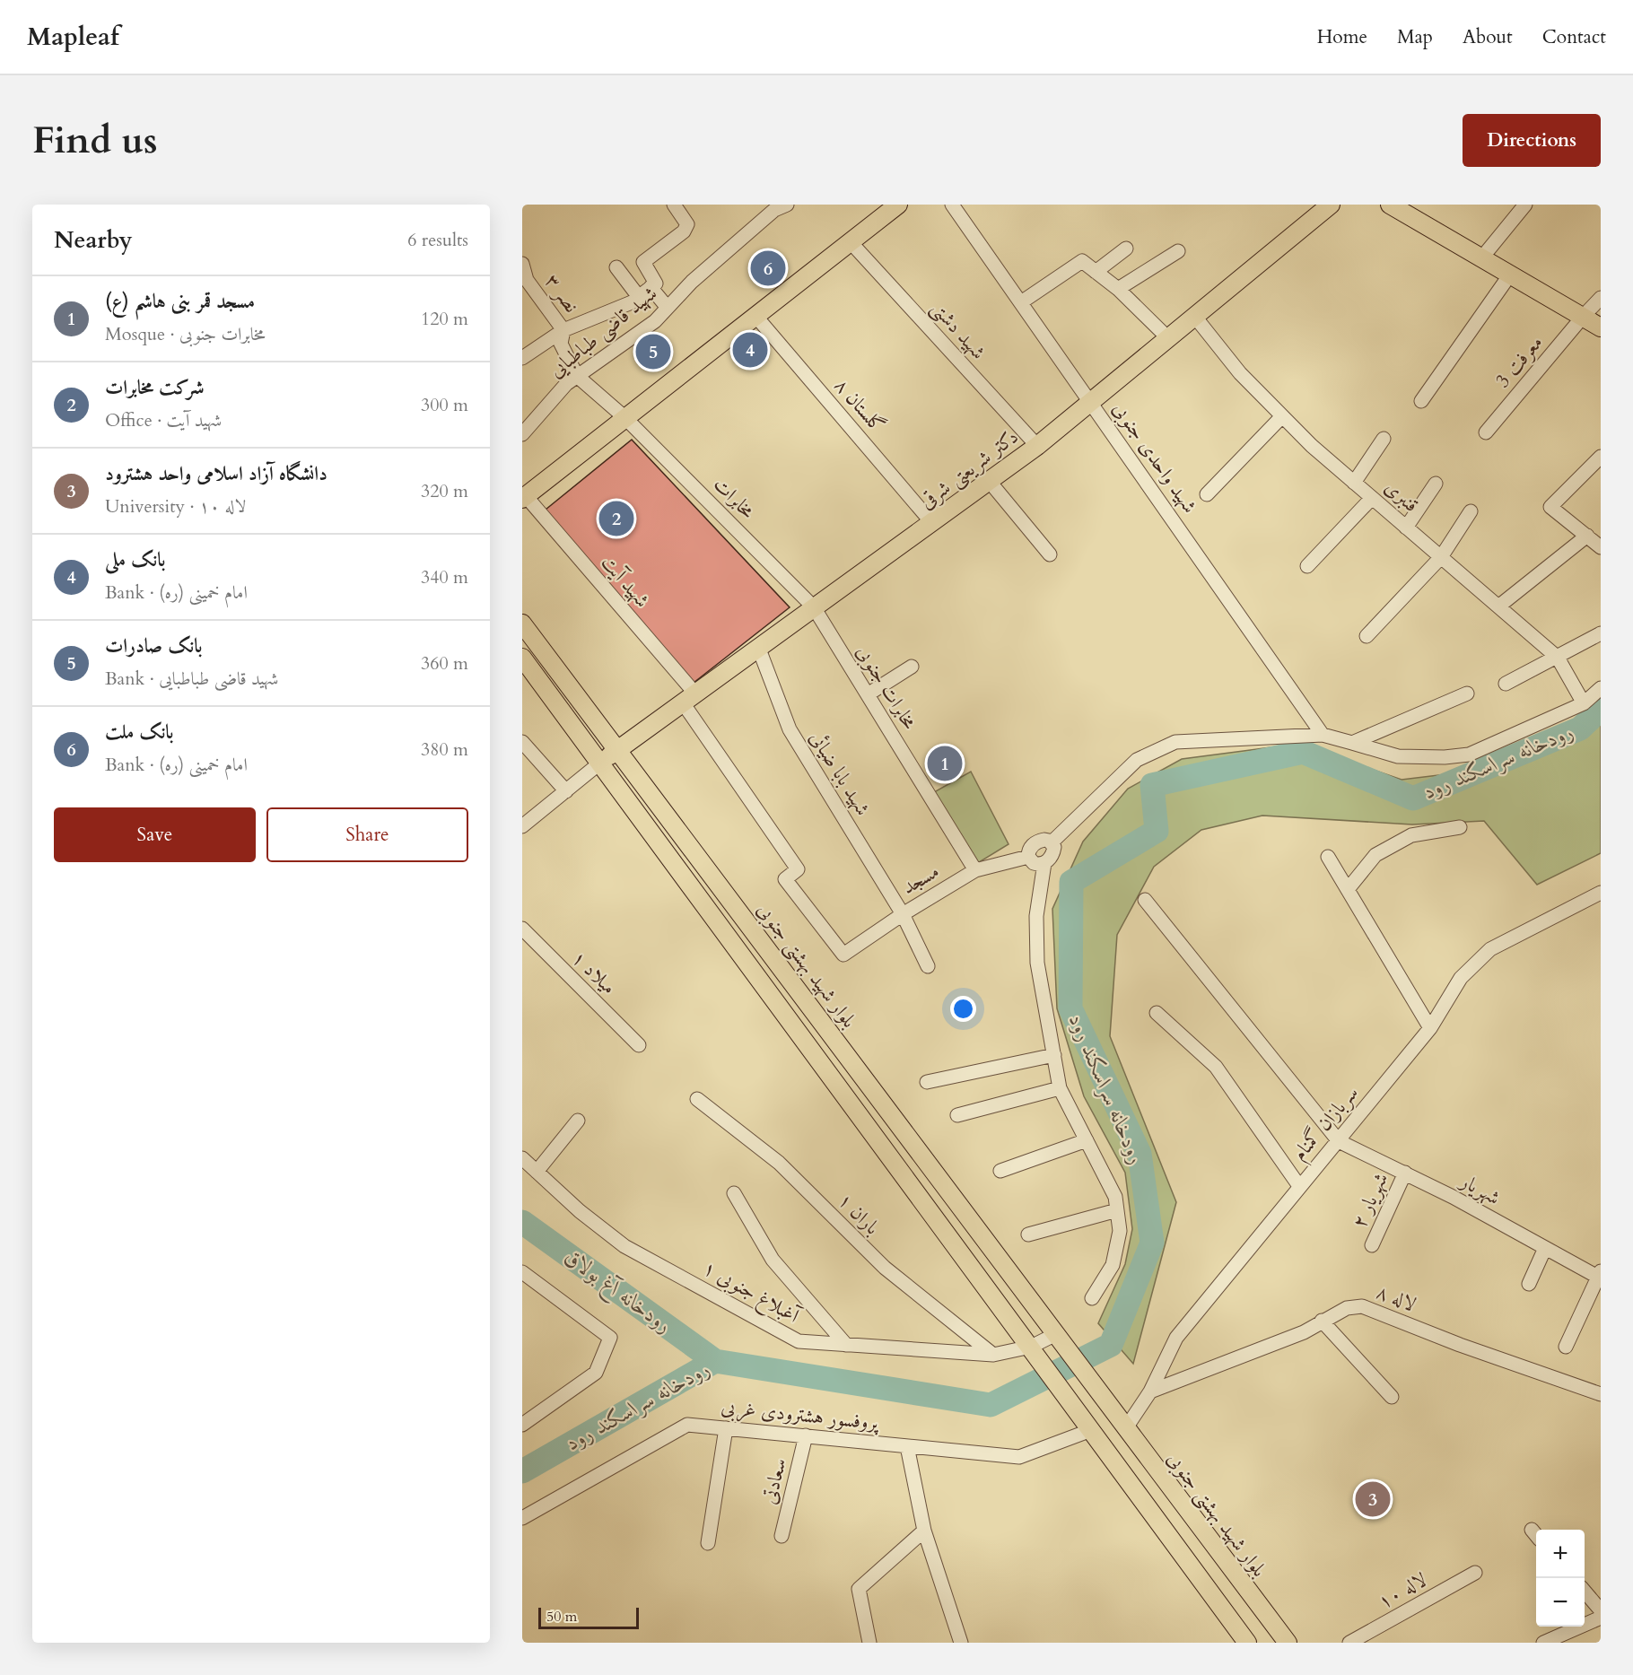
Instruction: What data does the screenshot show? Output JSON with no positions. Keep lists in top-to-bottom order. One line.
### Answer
{"streets":{"main road":["دکتر شریعتی شرقی","بلوار شهید بهشتی جنوبی"],"street":["نصر ۳","شهید دشتی","شهید قاضی طباطبایی","معرفت 3","گلستان ۸","شهید واحدی جنوبی","قنبری","مخابرات","شهید آیت","مخابرات جنوبی","شهيد بابا ضيائی","مسجد","میلاد ۱","سربازان گمنام","شهریار","شهریار ۲","باران ۱","آغبلاغ جنوبی ۱","لاله ۸","پروفسور هشترودی غربی","سعادتی","لاله ۱۰"]},"crossings":[["نصر ۳","شهید قاضی طباطبایی"],["نصر ۳","مخابرات"],["شهید دشتی","دکتر شریعتی شرقی"],["گلستان ۸","دکتر شریعتی شرقی"],["شهید واحدی جنوبی","دکتر شریعتی شرقی"],["دکتر شریعتی شرقی","قنبری"],["دکتر شریعتی شرقی","مخابرات"],["دکتر شریعتی شرقی","شهید آیت"],["دکتر شریعتی شرقی","مخابرات جنوبی"],["دکتر شریعتی شرقی","شهيد بابا ضيائی"],["دکتر شریعتی شرقی","بلوار شهید بهشتی جنوبی"],["مخابرات","مخابرات جنوبی"],["شهید آیت","مسجد"],["مخابرات جنوبی","مسجد"],["شهيد بابا ضيائی","مسجد"],["بلوار شهید بهشتی جنوبی","سربازان گمنام"],["بلوار شهید بهشتی جنوبی","آغبلاغ جنوبی ۱"],["سربازان گمنام","شهریار"],["سربازان گمنام","لاله ۸"],["شهریار","شهریار ۲"],["باران ۱","آغبلاغ جنوبی ۱"],["پروفسور هشترودی غربی","سعادتی"]],"water":["رودخانه سراسکند رود","رودخانه آغ بولاق"],"scale_bar":"50 m","page":{"header":"Mapleaf","nav":["Home","Map","About","Contact"],"buttons":["Directions",["Save","Share"]],"title":"Find us","heading":["Nearby","6 results"],"pins":["6","4","5","2","1","3"],"list":[{"mark":"1","name":"مسجد قمر بنی هاشم (ع)","note":"Mosque · مخابرات جنوبی","value":"120 m"},{"mark":"2","name":"شرکت مخابرات","note":"Office · شهید آیت","value":"300 m"},{"mark":"3","name":"دانشگاه آزاد اسلامی واحد هشترود","note":"University · لاله ۱۰","value":"320 m"},{"mark":"4","name":"بانک ملی","note":"Bank · امام خمینی (ره)","value":"340 m"},{"mark":"5","name":"بانک صادرات","note":"Bank · شهید قاضی طباطبایی","value":"360 m"},{"mark":"6","name":"بانک ملت","note":"Bank · امام خمینی (ره)","value":"380 m"}],"map_buttons":["+","−"],"scale":"50 m"}}
